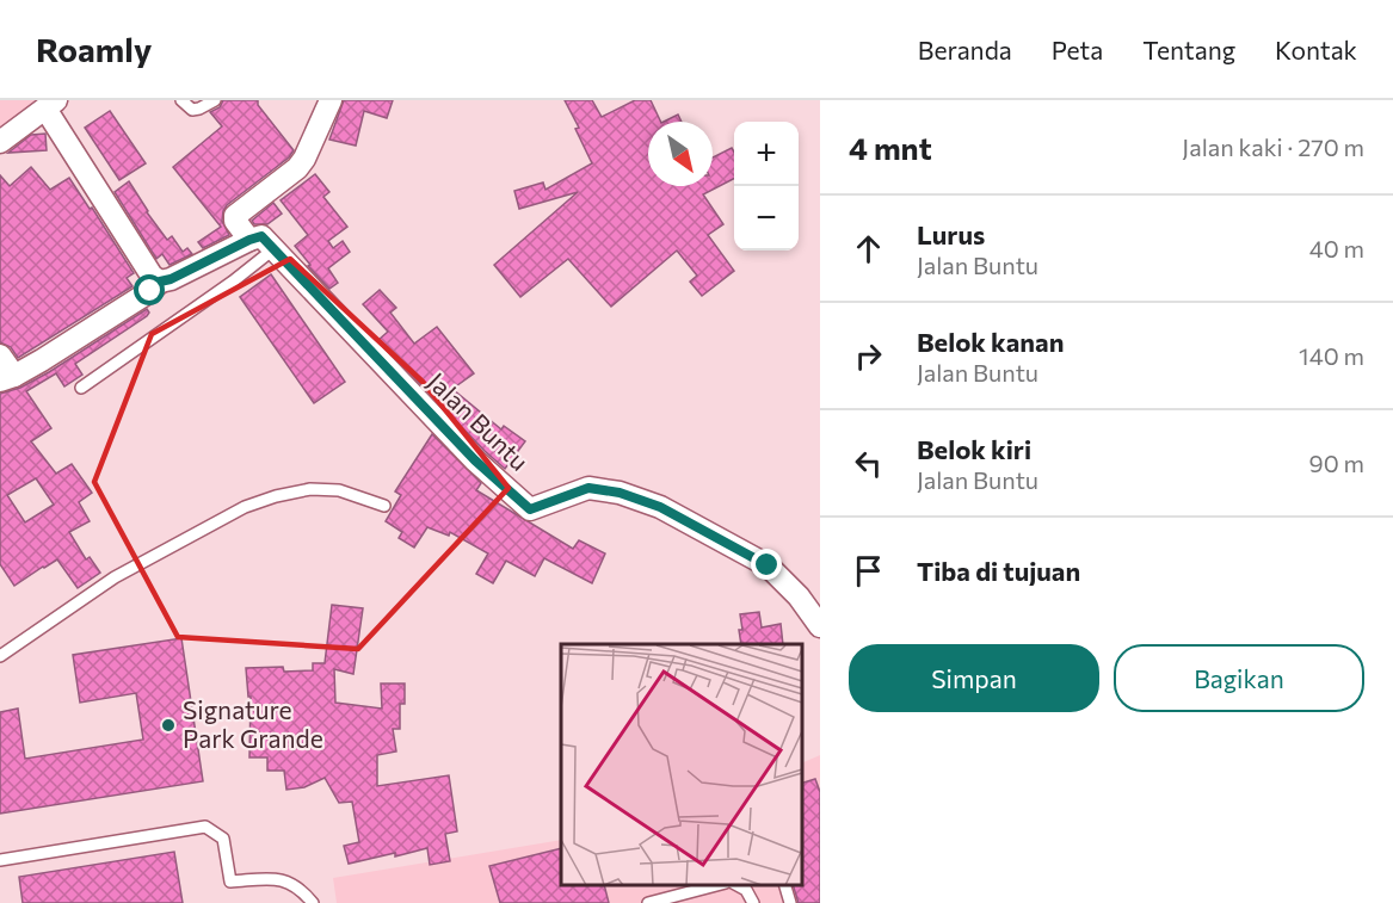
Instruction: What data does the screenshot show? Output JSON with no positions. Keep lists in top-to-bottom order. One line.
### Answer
{"streets":{"street":["Jalan Buntu"]},"places":["Signature Park Grande"],"north":"bottom right","page":{"header":"Roamly","nav":["Beranda","Peta","Tentang","Kontak"],"heading":["4 mnt","Jalan kaki · 270 m"],"map_buttons":["+","−"],"list":[["Lurus","Jalan Buntu","40 m"],["Belok kanan","Jalan Buntu","140 m"],["Belok kiri","Jalan Buntu","90 m"],"Tiba di tujuan"],"buttons":["Simpan","Bagikan"]}}
